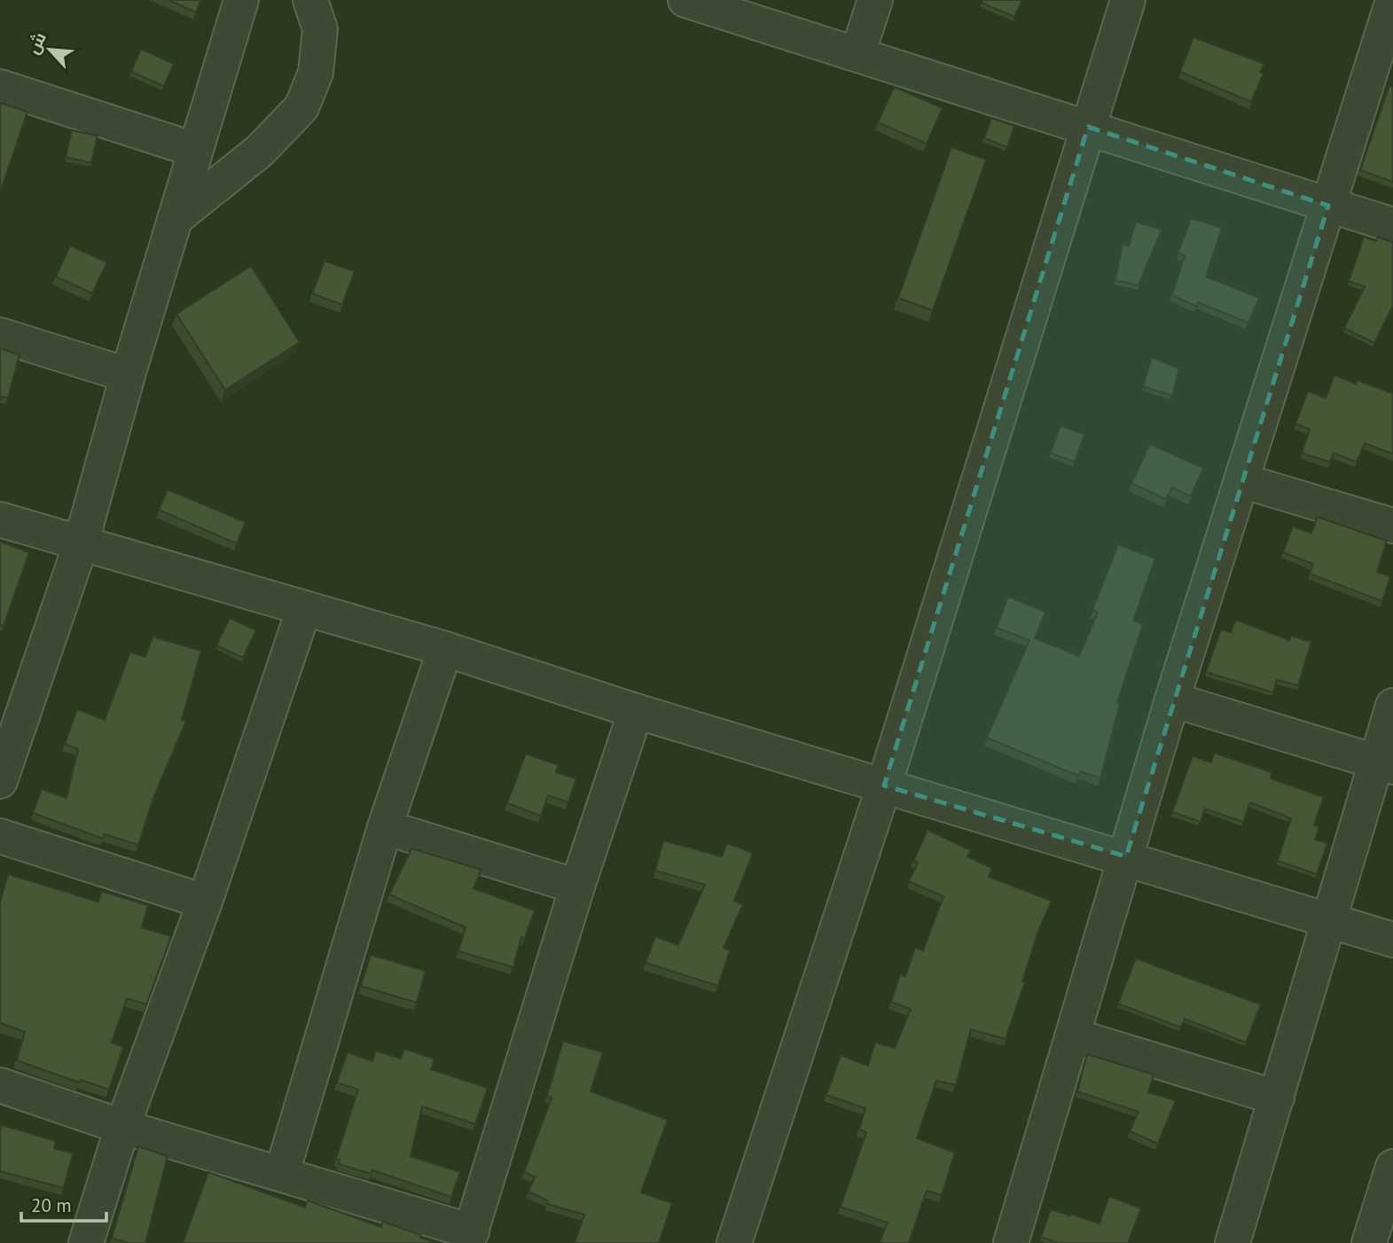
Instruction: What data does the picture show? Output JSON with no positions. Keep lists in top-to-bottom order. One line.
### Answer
{"scale_bar":"20 m","north":"top left"}
